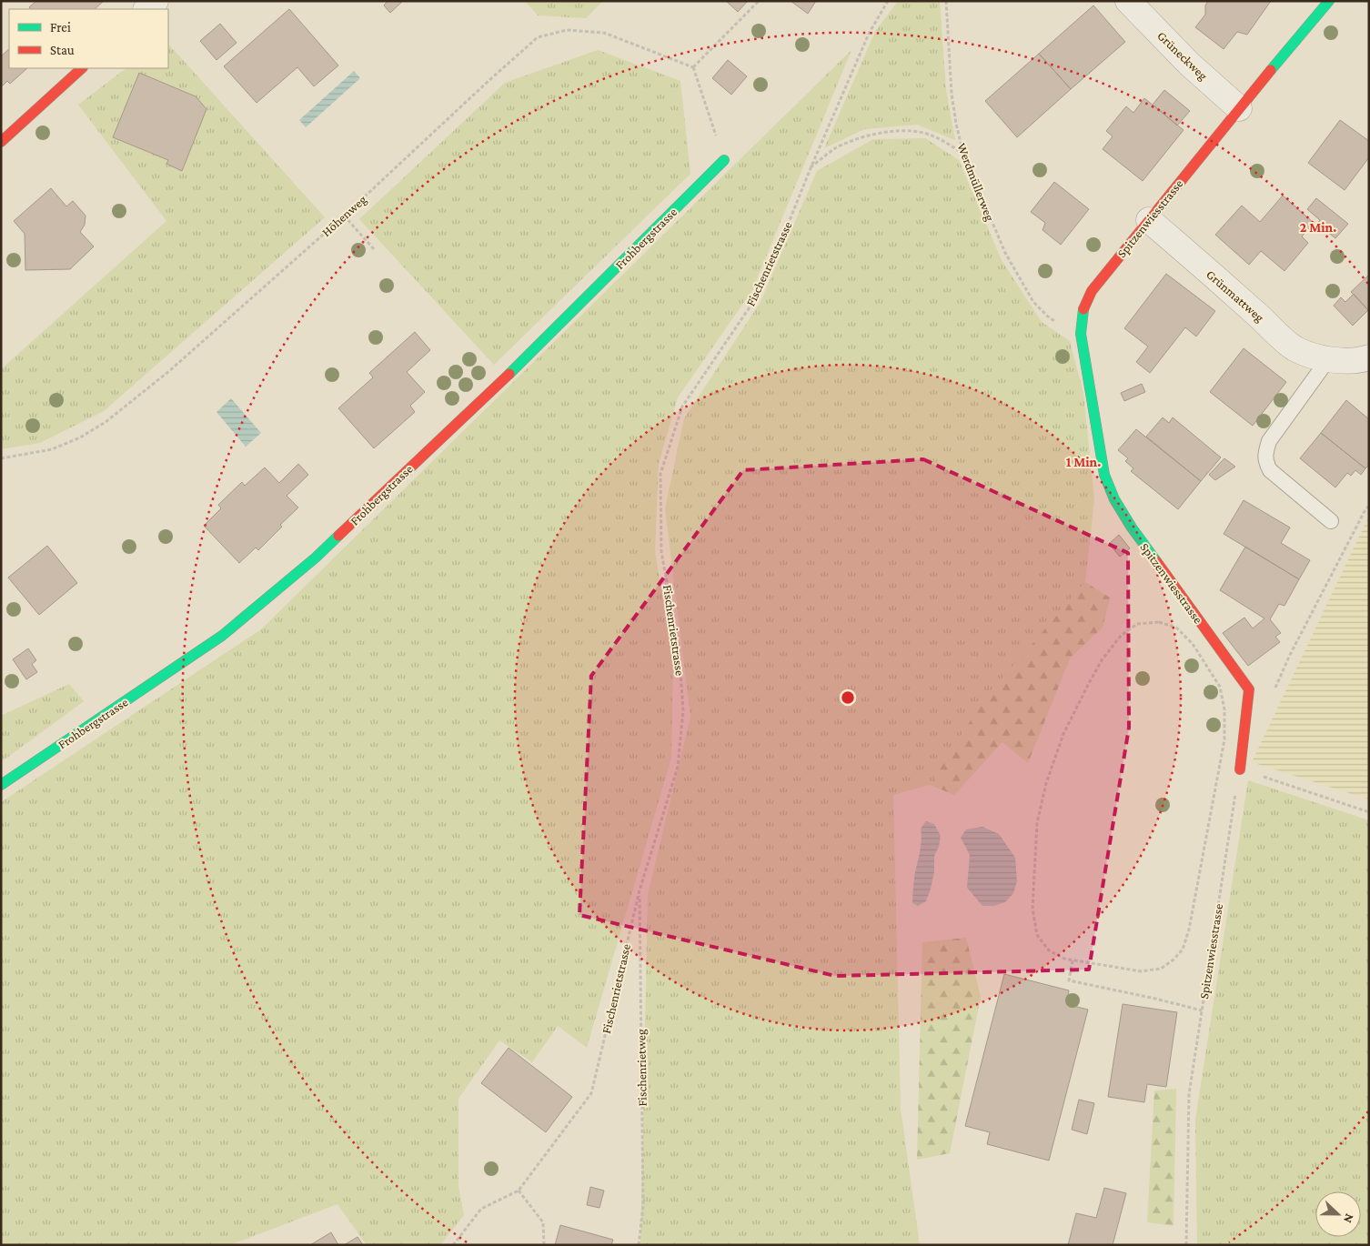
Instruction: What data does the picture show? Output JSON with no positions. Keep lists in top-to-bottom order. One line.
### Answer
{"streets":{"street":["Grüneckweg","Spitzenwiesstrasse","Frohbergstrasse","Grünmattweg"],"path":["Werdmüllerweg","Höhenweg","Fischenrietstrasse","Fischenrietweg"]},"crossings":[["Grüneckweg","Spitzenwiesstrasse"],["Spitzenwiesstrasse","Grünmattweg"],["Fischenrietstrasse","Fischenrietweg"]],"legend":["Frei","Stau"],"north":"right","rings":["2 Min.","1 Min."]}
